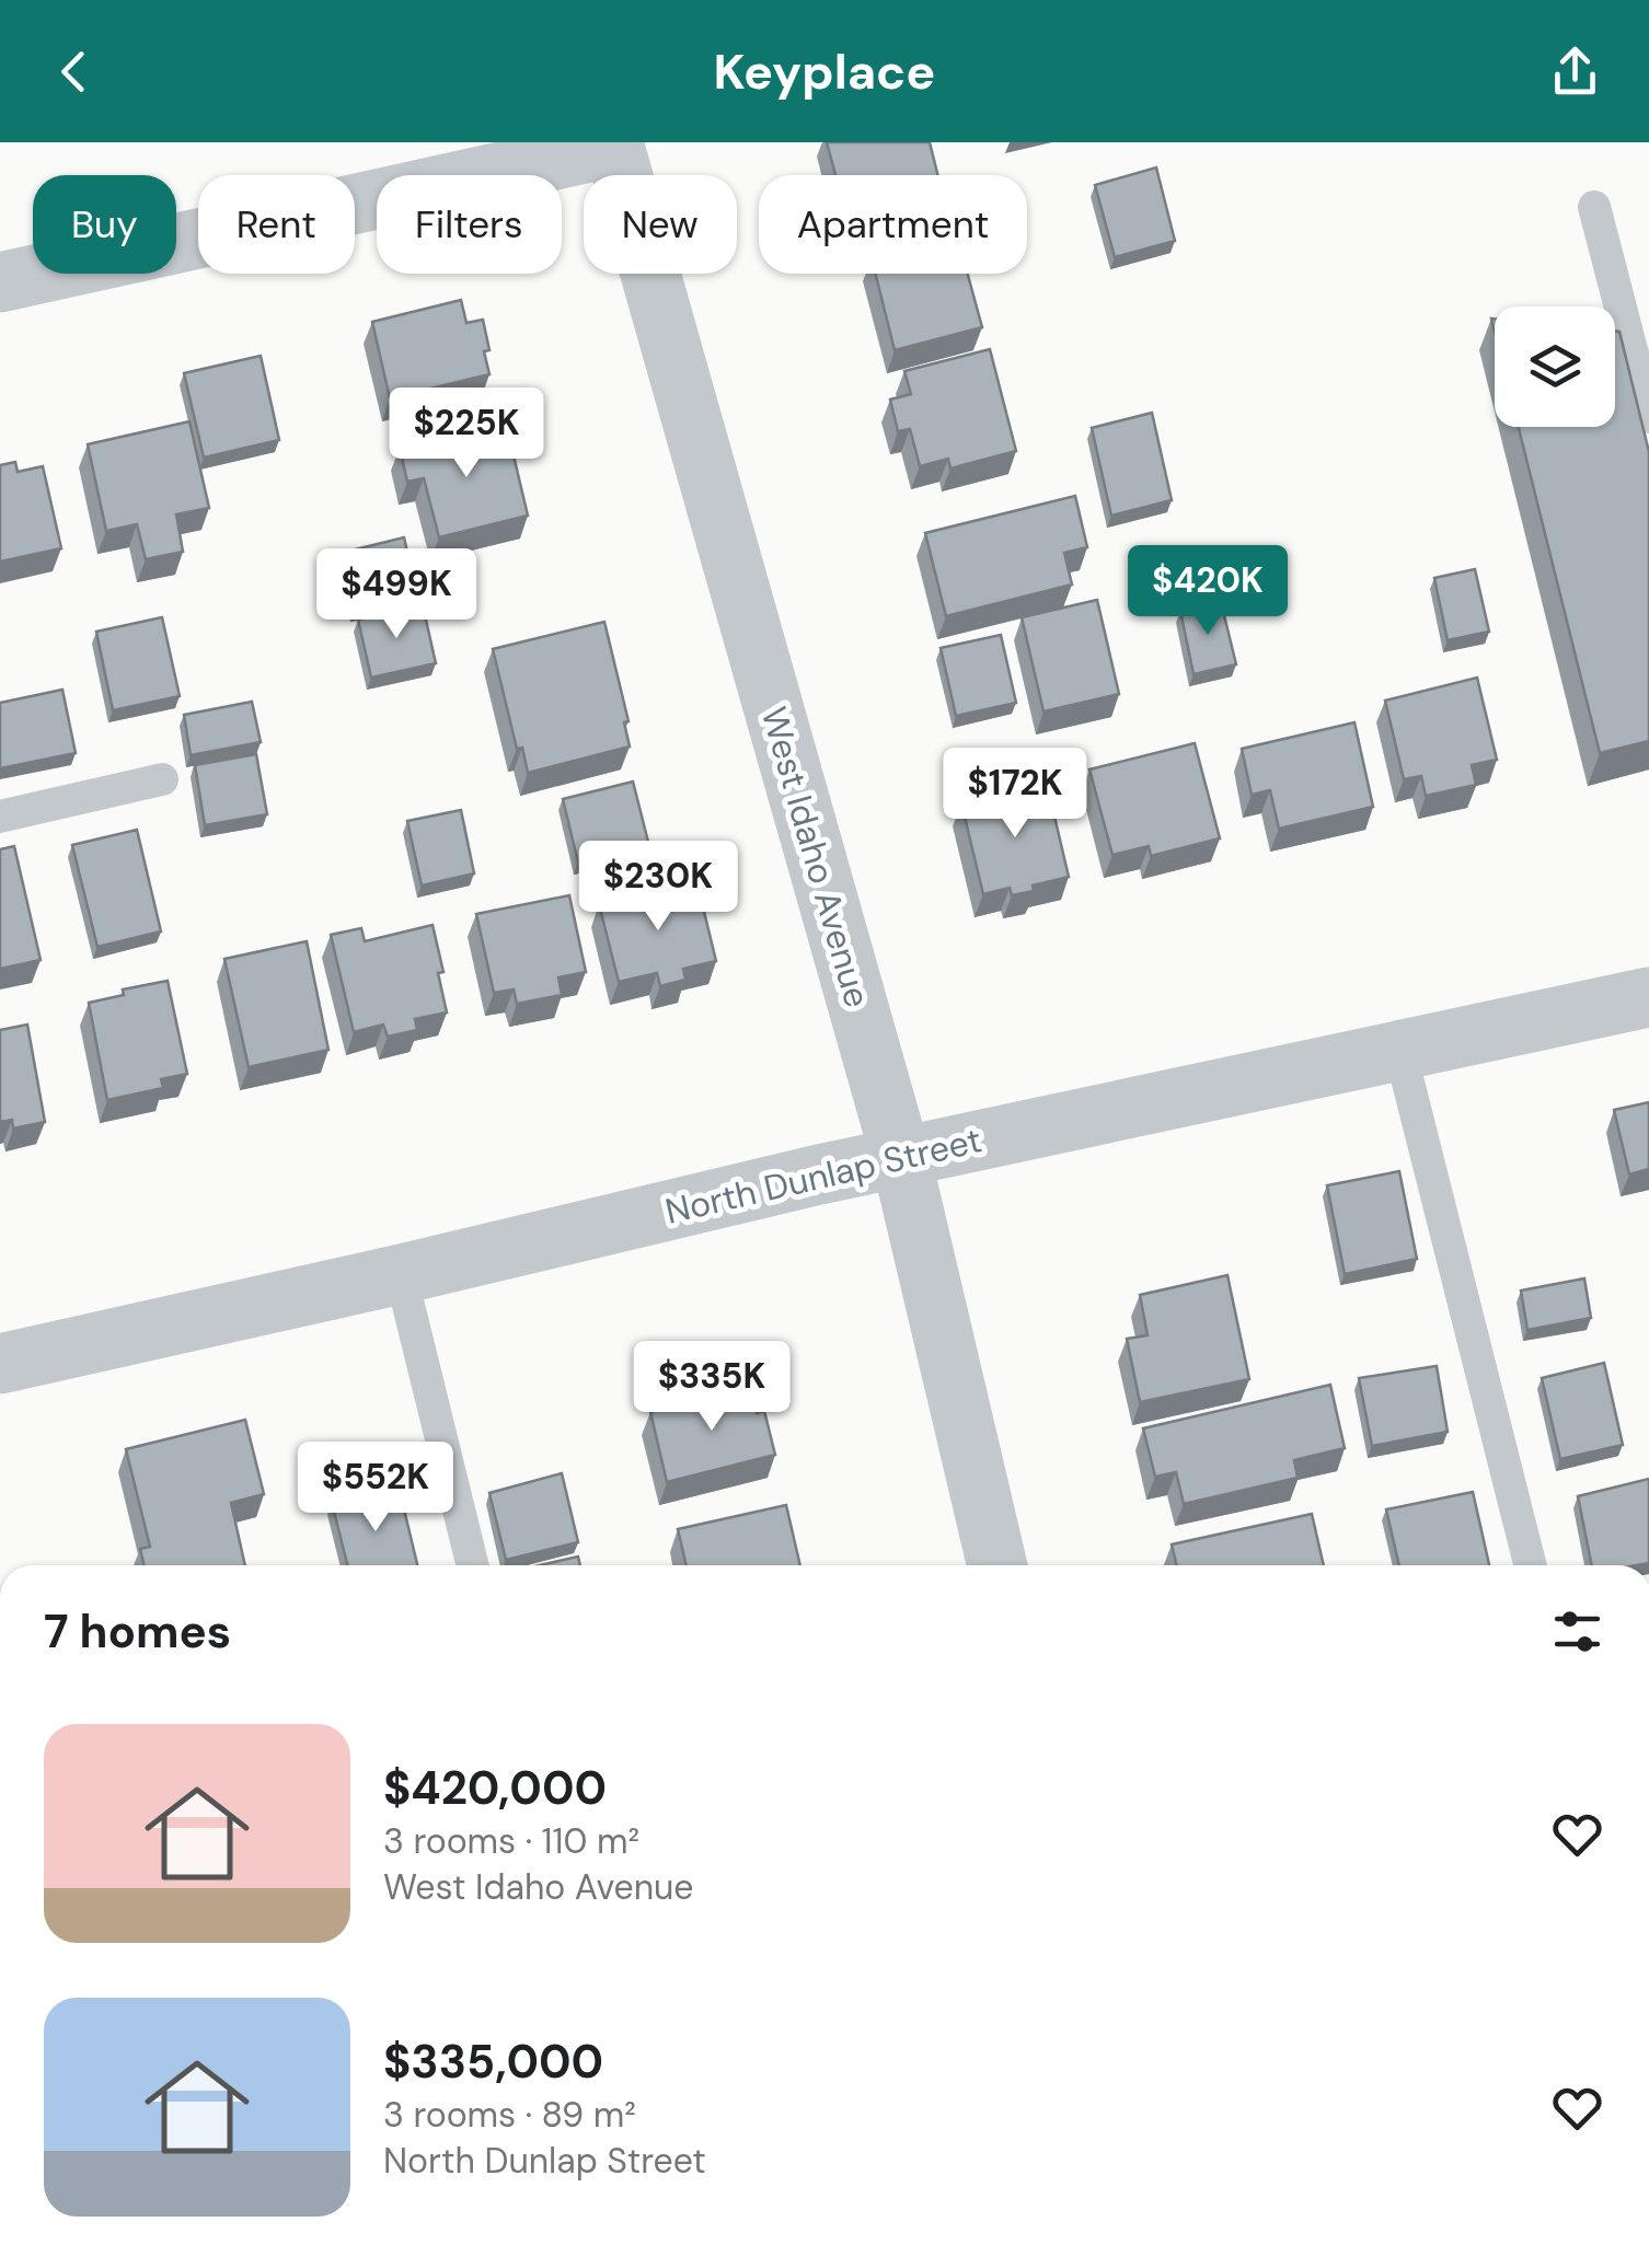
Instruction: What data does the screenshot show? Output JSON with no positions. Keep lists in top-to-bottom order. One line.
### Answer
{"streets":{"street":["West Idaho Avenue","North Dunlap Street"]},"crossings":[["West Idaho Avenue","North Dunlap Street"]],"page":{"header":"Keyplace","chip":["Buy","Rent","Filters","New","Apartment"],"price":["$225K","$420K","$499K","$172K","$230K","$335K","$552K"],"heading":"7 homes","list":[{"name":"$420,000","note":"3 rooms · 110 m² · West Idaho Avenue"},{"name":"$335,000","note":"3 rooms · 89 m² · North Dunlap Street"}]}}
